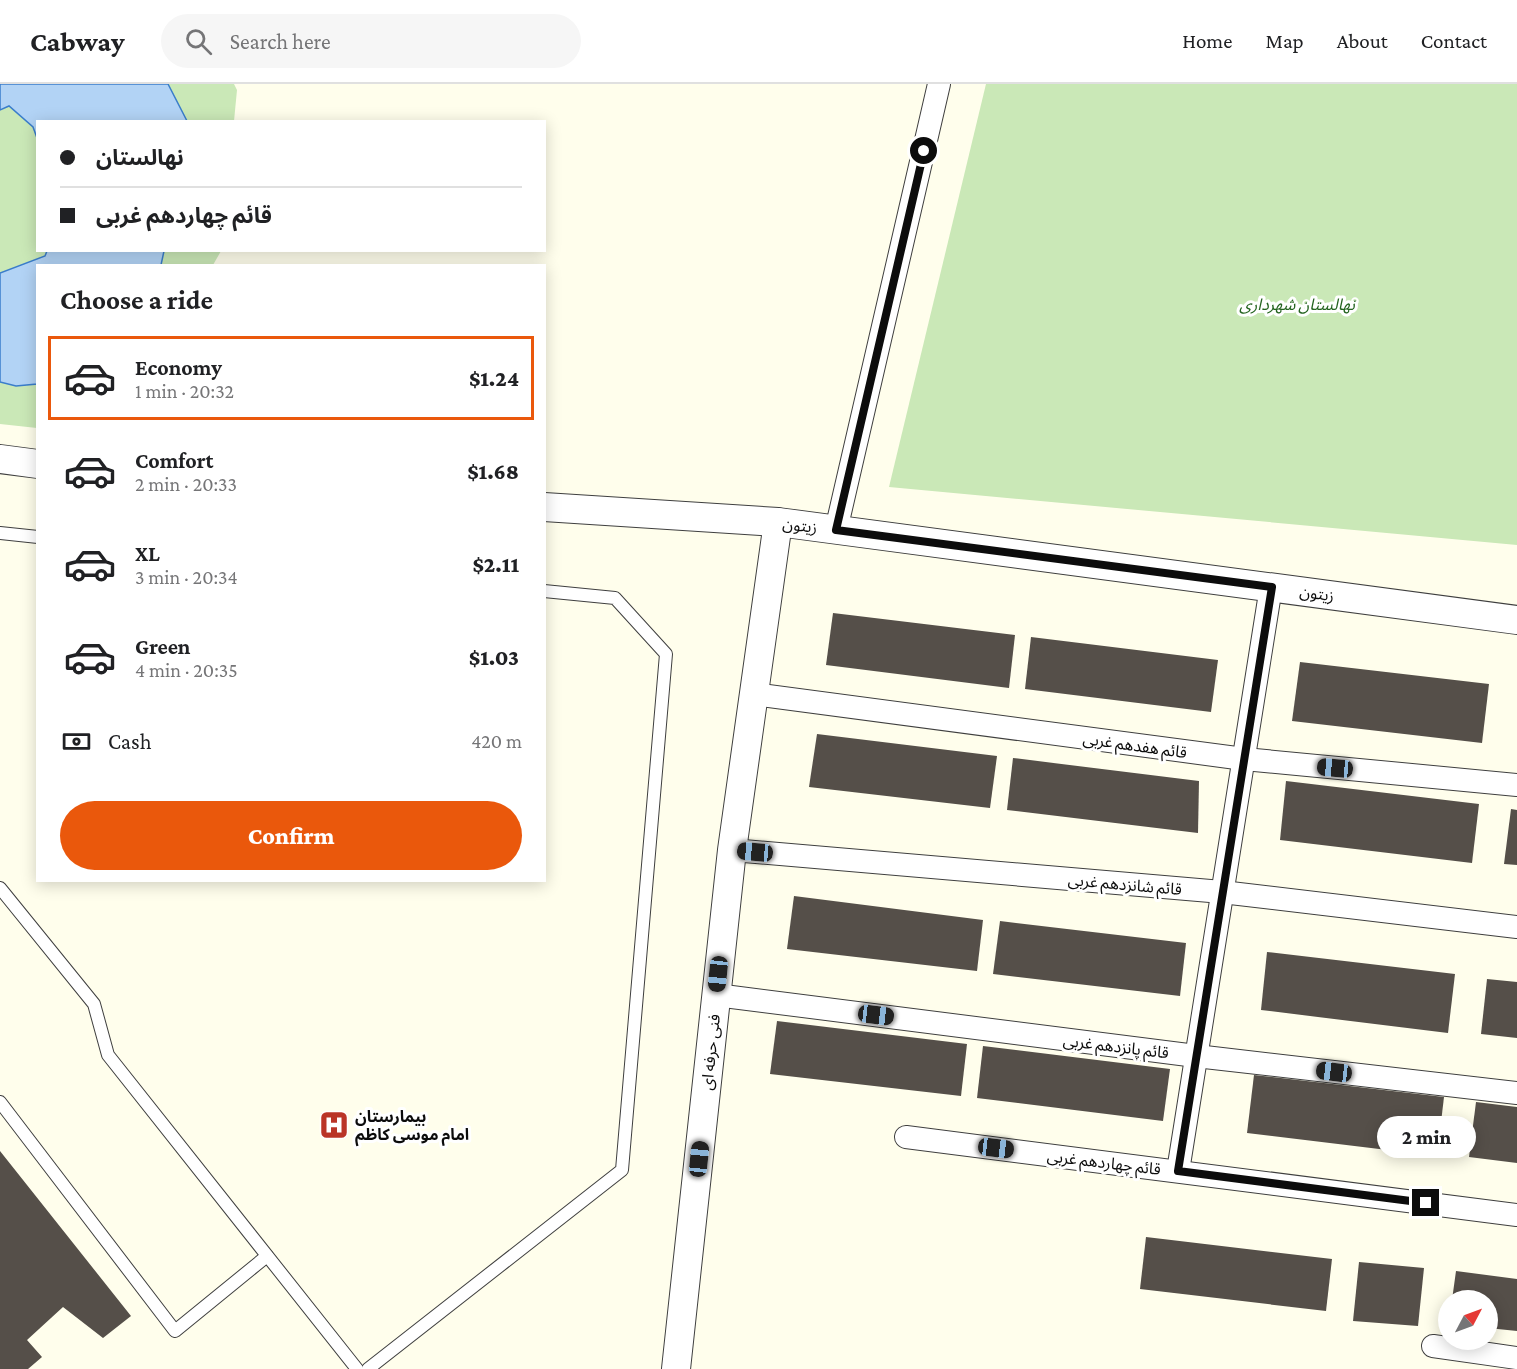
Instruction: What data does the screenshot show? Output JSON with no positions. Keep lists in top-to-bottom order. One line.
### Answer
{"streets":{"street":["زیتون","قائم هفدهم غربی","قائم شانزدهم غربی","قائم پانزدهم غربی","فنی حرفه ای","قائم چهاردهم غربی"]},"crossings":[["زیتون","فنی حرفه ای"],["قائم هفدهم غربی","فنی حرفه ای"],["قائم شانزدهم غربی","فنی حرفه ای"],["قائم پانزدهم غربی","فنی حرفه ای"]],"parks":["نهالستان شهرداری"],"places":{"hospital":["بیمارستان امام موسی کاظم"]},"north":"top right","page":{"header":"Cabway","search":"Search here","nav":["Home","Map","About","Contact"],"banner":["نهالستان","قائم چهاردهم غربی"],"heading":"Choose a ride","list":[{"name":"Economy","note":"1 min · 20:32","value":"$1.24"},{"name":"Comfort","note":"2 min · 20:33","value":"$1.68"},{"name":"XL","note":"3 min · 20:34","value":"$2.11"},{"name":"Green","note":"4 min · 20:35","value":"$1.03"}],"pay":["Cash","420 m"],"buttons":"Confirm","bubble":"2 min"}}
